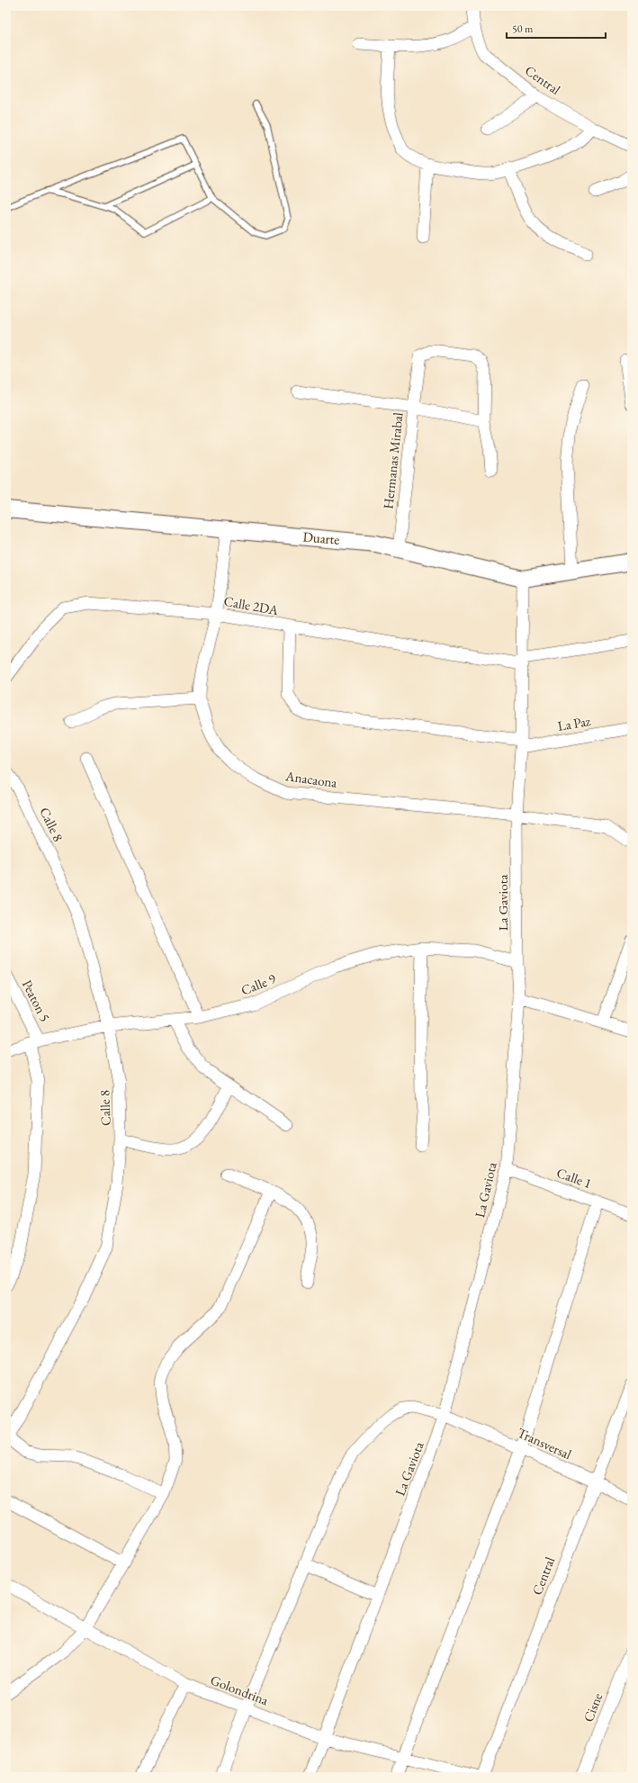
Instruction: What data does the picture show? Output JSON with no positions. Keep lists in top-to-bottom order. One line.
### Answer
{"streets":{"street":["Central","Hermanas Mirabal","Duarte","Calle 2DA","La Paz","Anacaona","Calle 8","La Gaviota","Calle 9","Peaton 5","Calle 1","Transversal","Golondrina","Cisne"]},"crossings":[["Central","Transversal"],["Central","Golondrina"],["Hermanas Mirabal","Duarte"],["Duarte","Anacaona"],["Duarte","La Gaviota"],["Calle 2DA","La Paz"],["Calle 2DA","Anacaona"],["Calle 2DA","La Gaviota"],["La Paz","La Gaviota"],["Anacaona","La Gaviota"],["Calle 8","Calle 9"],["La Gaviota","Calle 9"],["La Gaviota","Calle 1"],["La Gaviota","Transversal"],["La Gaviota","Golondrina"],["Calle 9","Peaton 5"]],"scale_bar":"50 m"}
